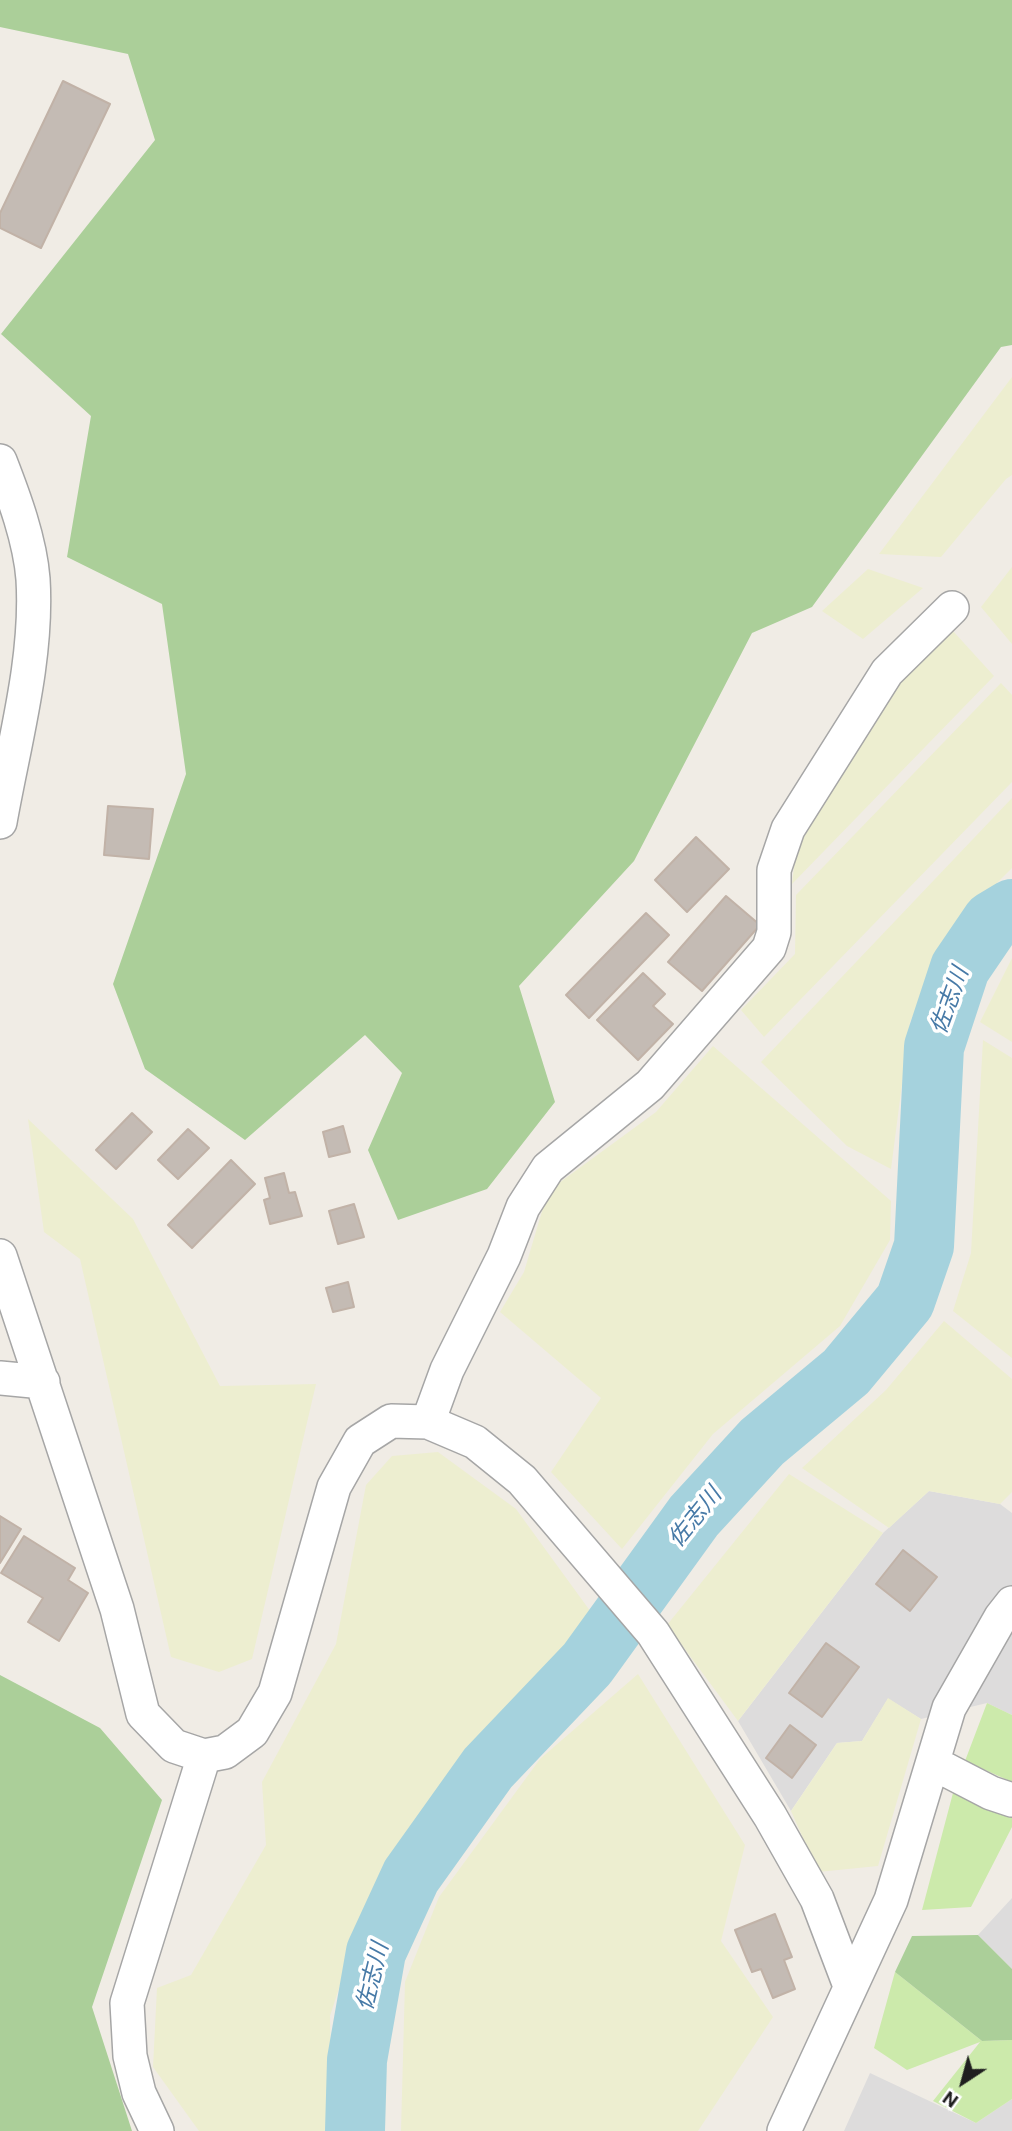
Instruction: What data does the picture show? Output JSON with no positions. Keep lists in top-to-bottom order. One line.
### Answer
{"water":["佐志川"],"north":"bottom left"}
